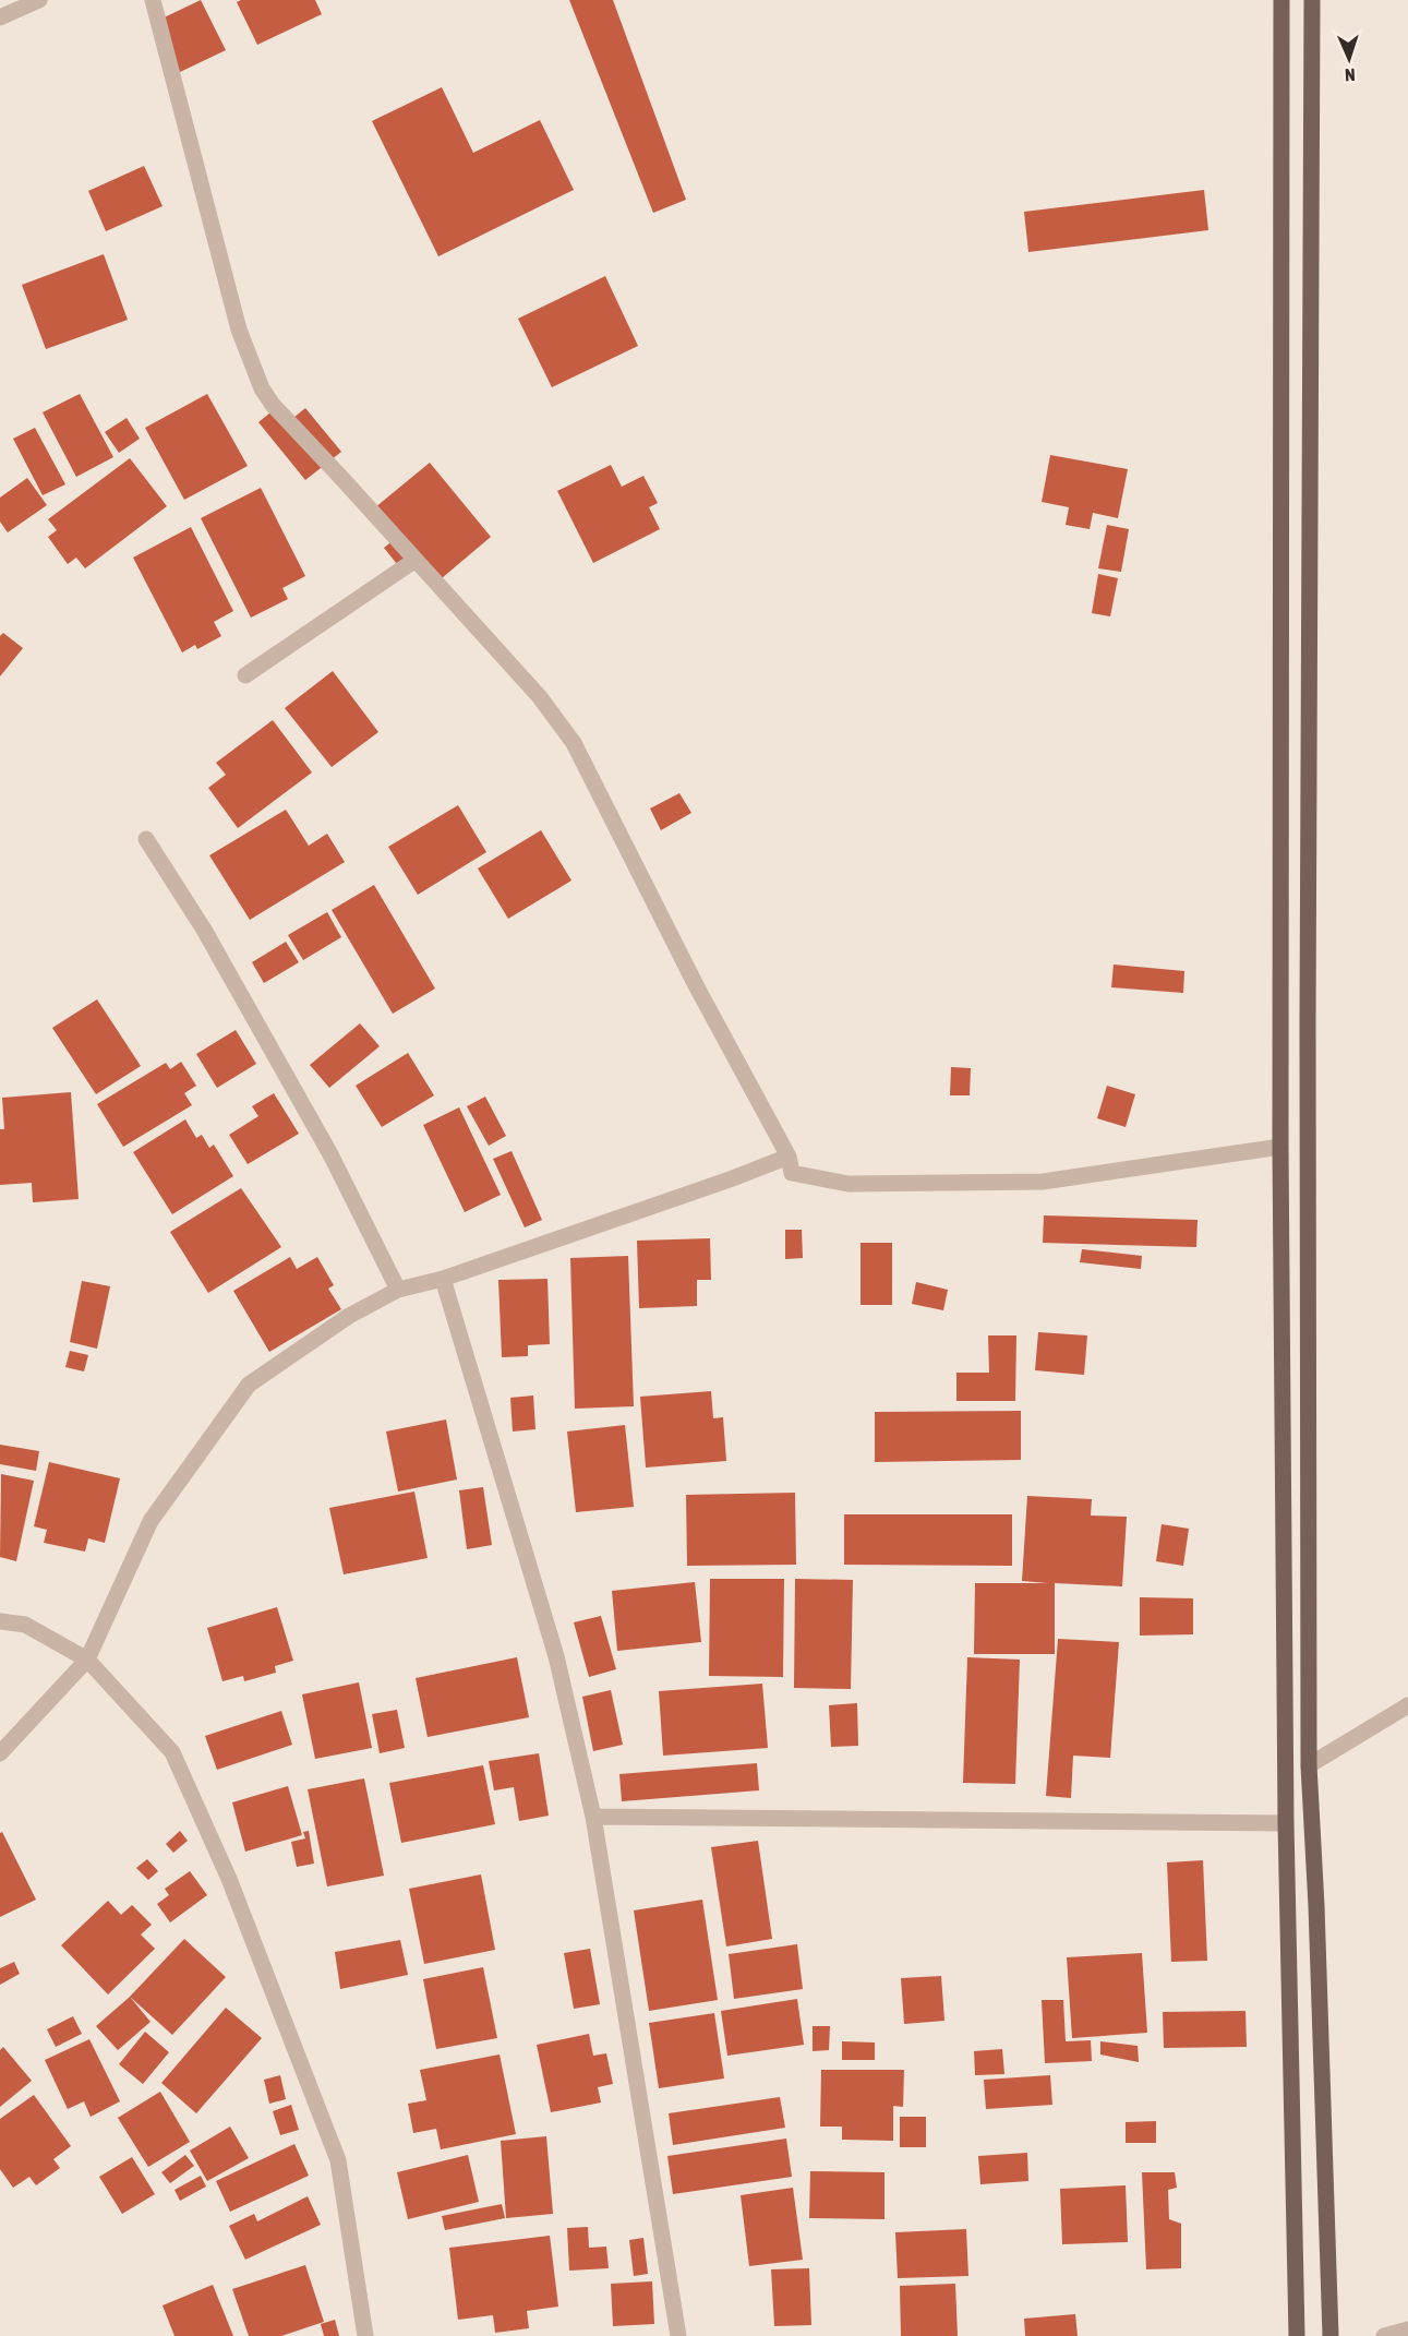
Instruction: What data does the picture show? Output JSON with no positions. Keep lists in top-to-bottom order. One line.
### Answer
{"north":"bottom"}
